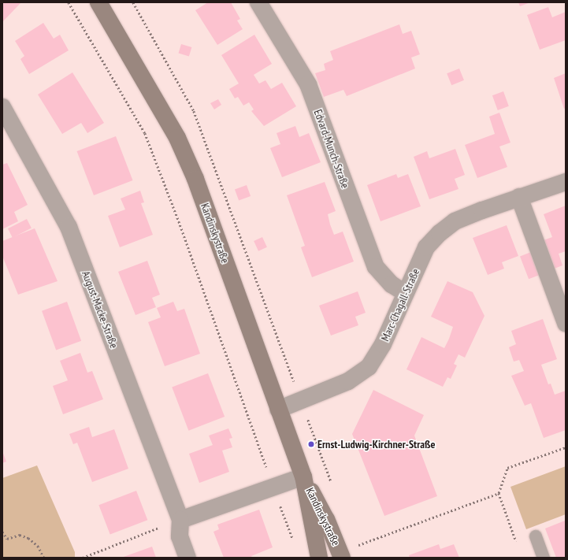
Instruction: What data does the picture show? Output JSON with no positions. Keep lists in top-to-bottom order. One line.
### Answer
{"streets":{"street":["Edvard-Munch-Straße","Kandinskystraße","Marc-Chagall-Straße","August-Macke-Straße"]},"crossings":[["Edvard-Munch-Straße","Marc-Chagall-Straße"],["Kandinskystraße","Marc-Chagall-Straße"]],"places":["Ernst-Ludwig-Kirchner-Straße"]}
